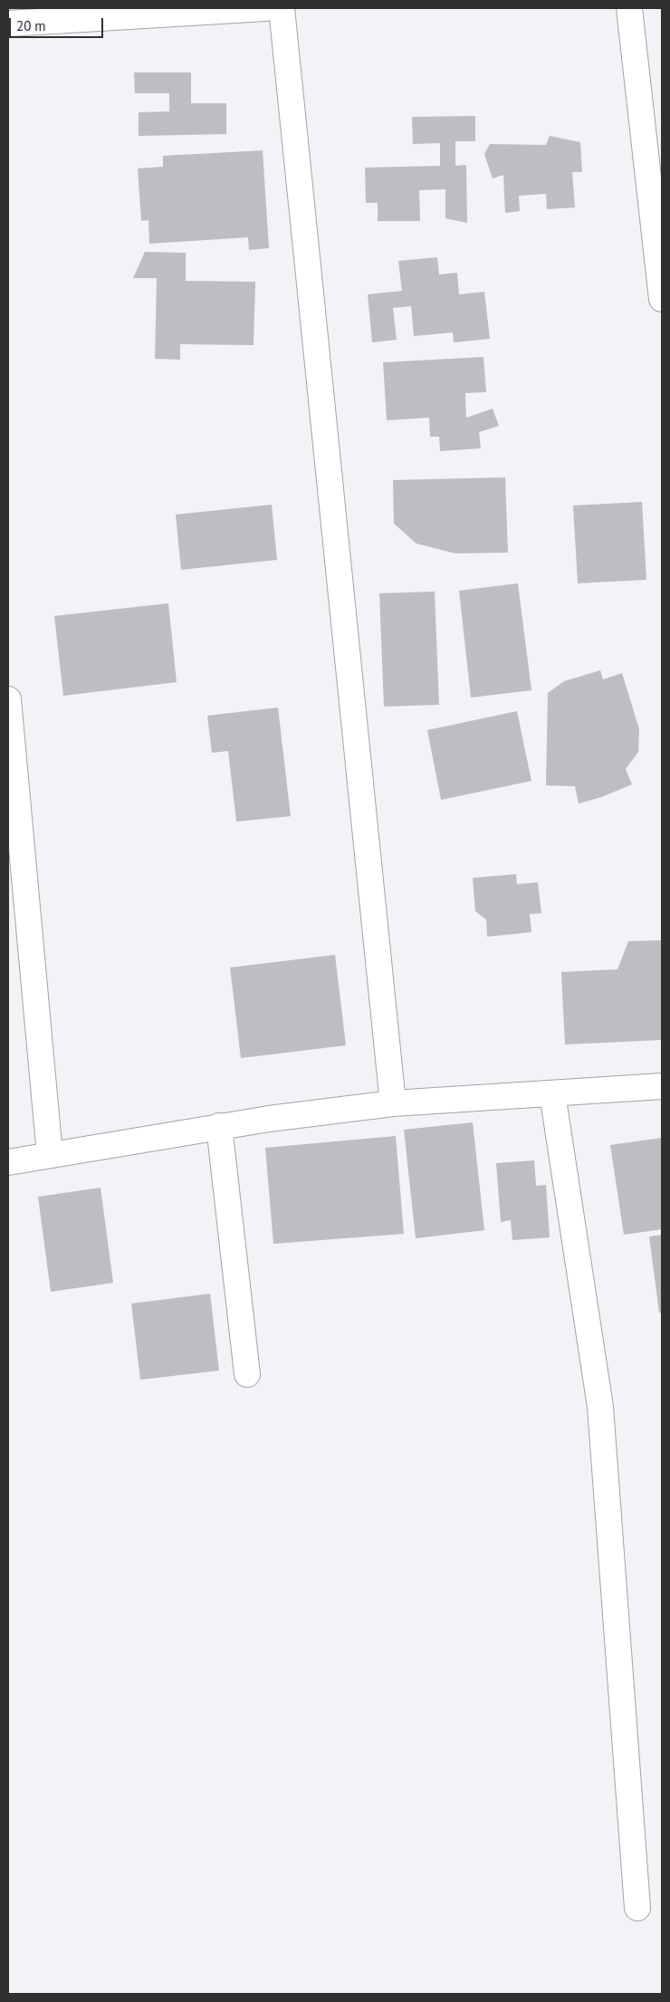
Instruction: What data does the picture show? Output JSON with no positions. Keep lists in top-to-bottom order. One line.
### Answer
{"scale_bar":"20 m"}
